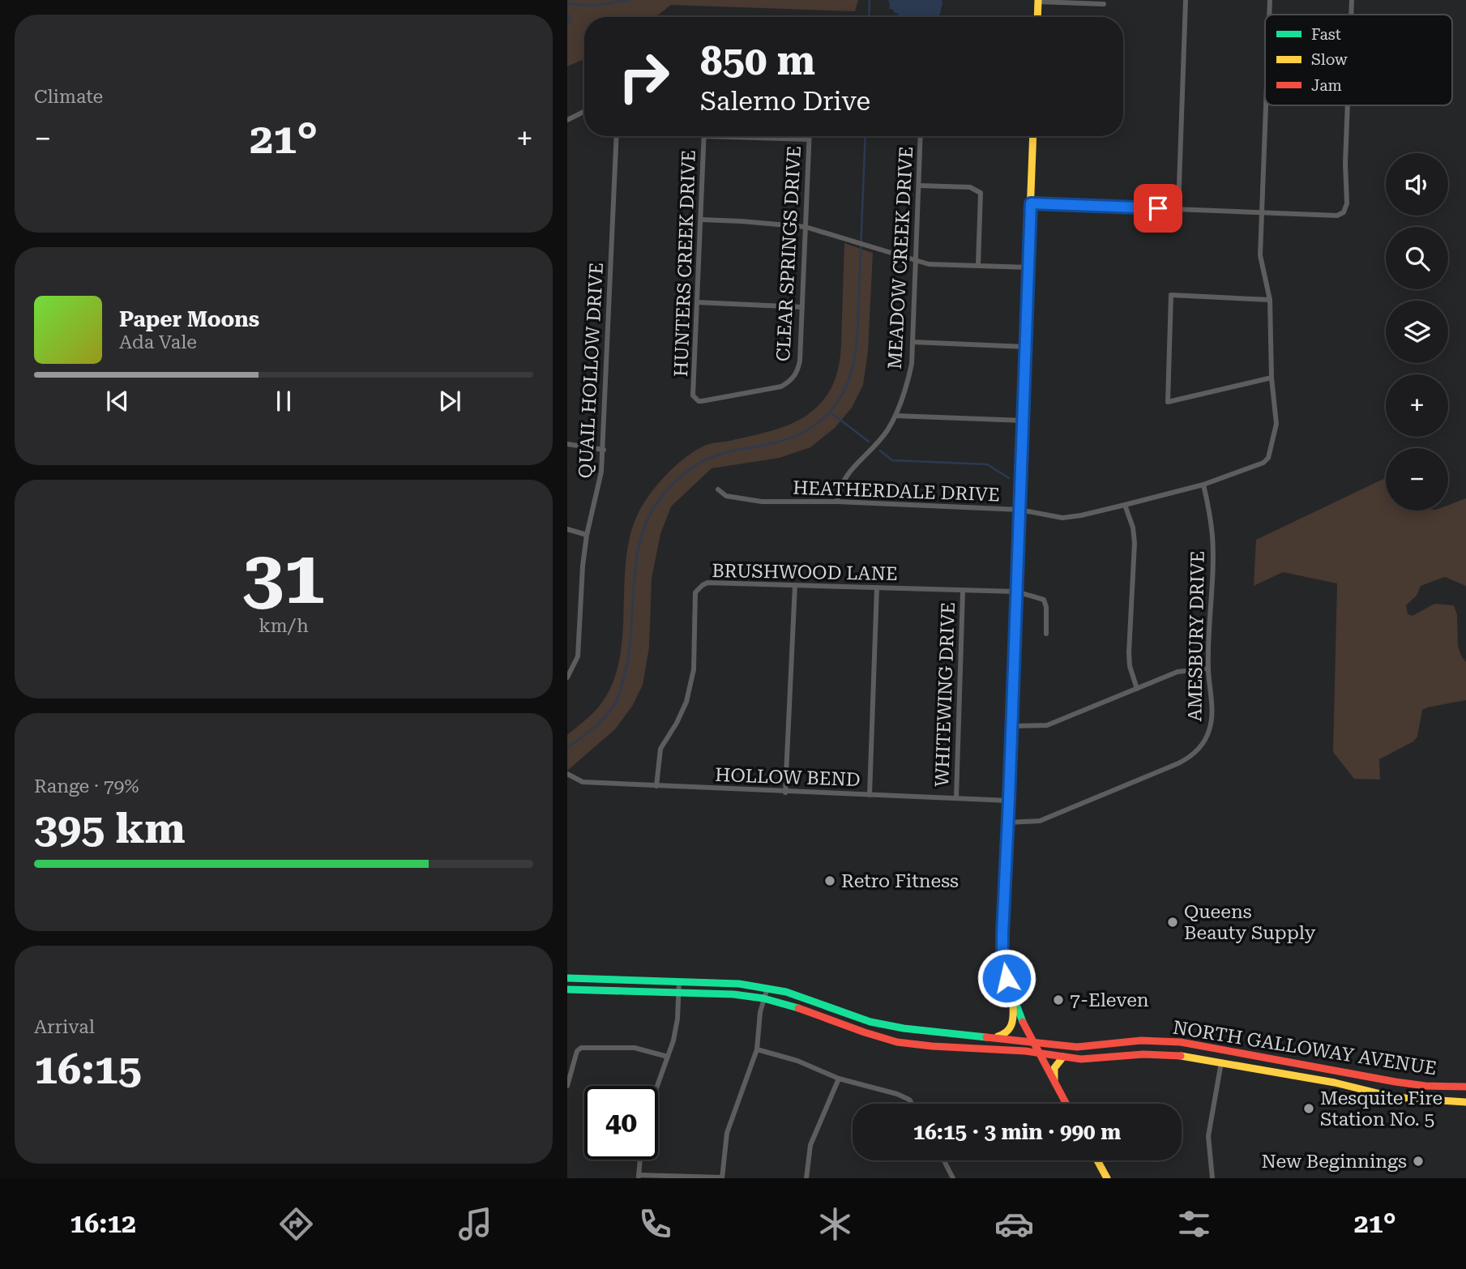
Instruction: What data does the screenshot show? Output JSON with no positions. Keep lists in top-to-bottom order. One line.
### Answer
{"streets":{"main road":["NORTH GALLOWAY AVENUE"],"street":["CLEAR SPRINGS DRIVE","MEADOW CREEK DRIVE","HUNTERS CREEK DRIVE","QUAIL HOLLOW DRIVE","HEATHERDALE DRIVE","BRUSHWOOD LANE","AMESBURY DRIVE","WHITEWING DRIVE","HOLLOW BEND"]},"crossings":[["CLEAR SPRINGS DRIVE","HUNTERS CREEK DRIVE"],["MEADOW CREEK DRIVE","HEATHERDALE DRIVE"],["HEATHERDALE DRIVE","AMESBURY DRIVE"],["BRUSHWOOD LANE","WHITEWING DRIVE"],["BRUSHWOOD LANE","HOLLOW BEND"],["WHITEWING DRIVE","HOLLOW BEND"]],"places":["Retro Fitness","Queens Beauty Supply","7-Eleven","Mesquite Fire Station No. 5","New Beginnings"],"legend":["Fast","Slow","Jam"],"page":{"tile":["Climate",["31","km/h"],["Range · 79%","395 km"],["Arrival","16:15"]],"turn":["850 m","Salerno Drive"],"heat":["−","21°","+"],"map_buttons":["+","−"],"song":["Paper Moons","Ada Vale"],"limit":"40","trip":"16:15 · 3 min · 990 m","tabs":["16:12","21°"]}}
